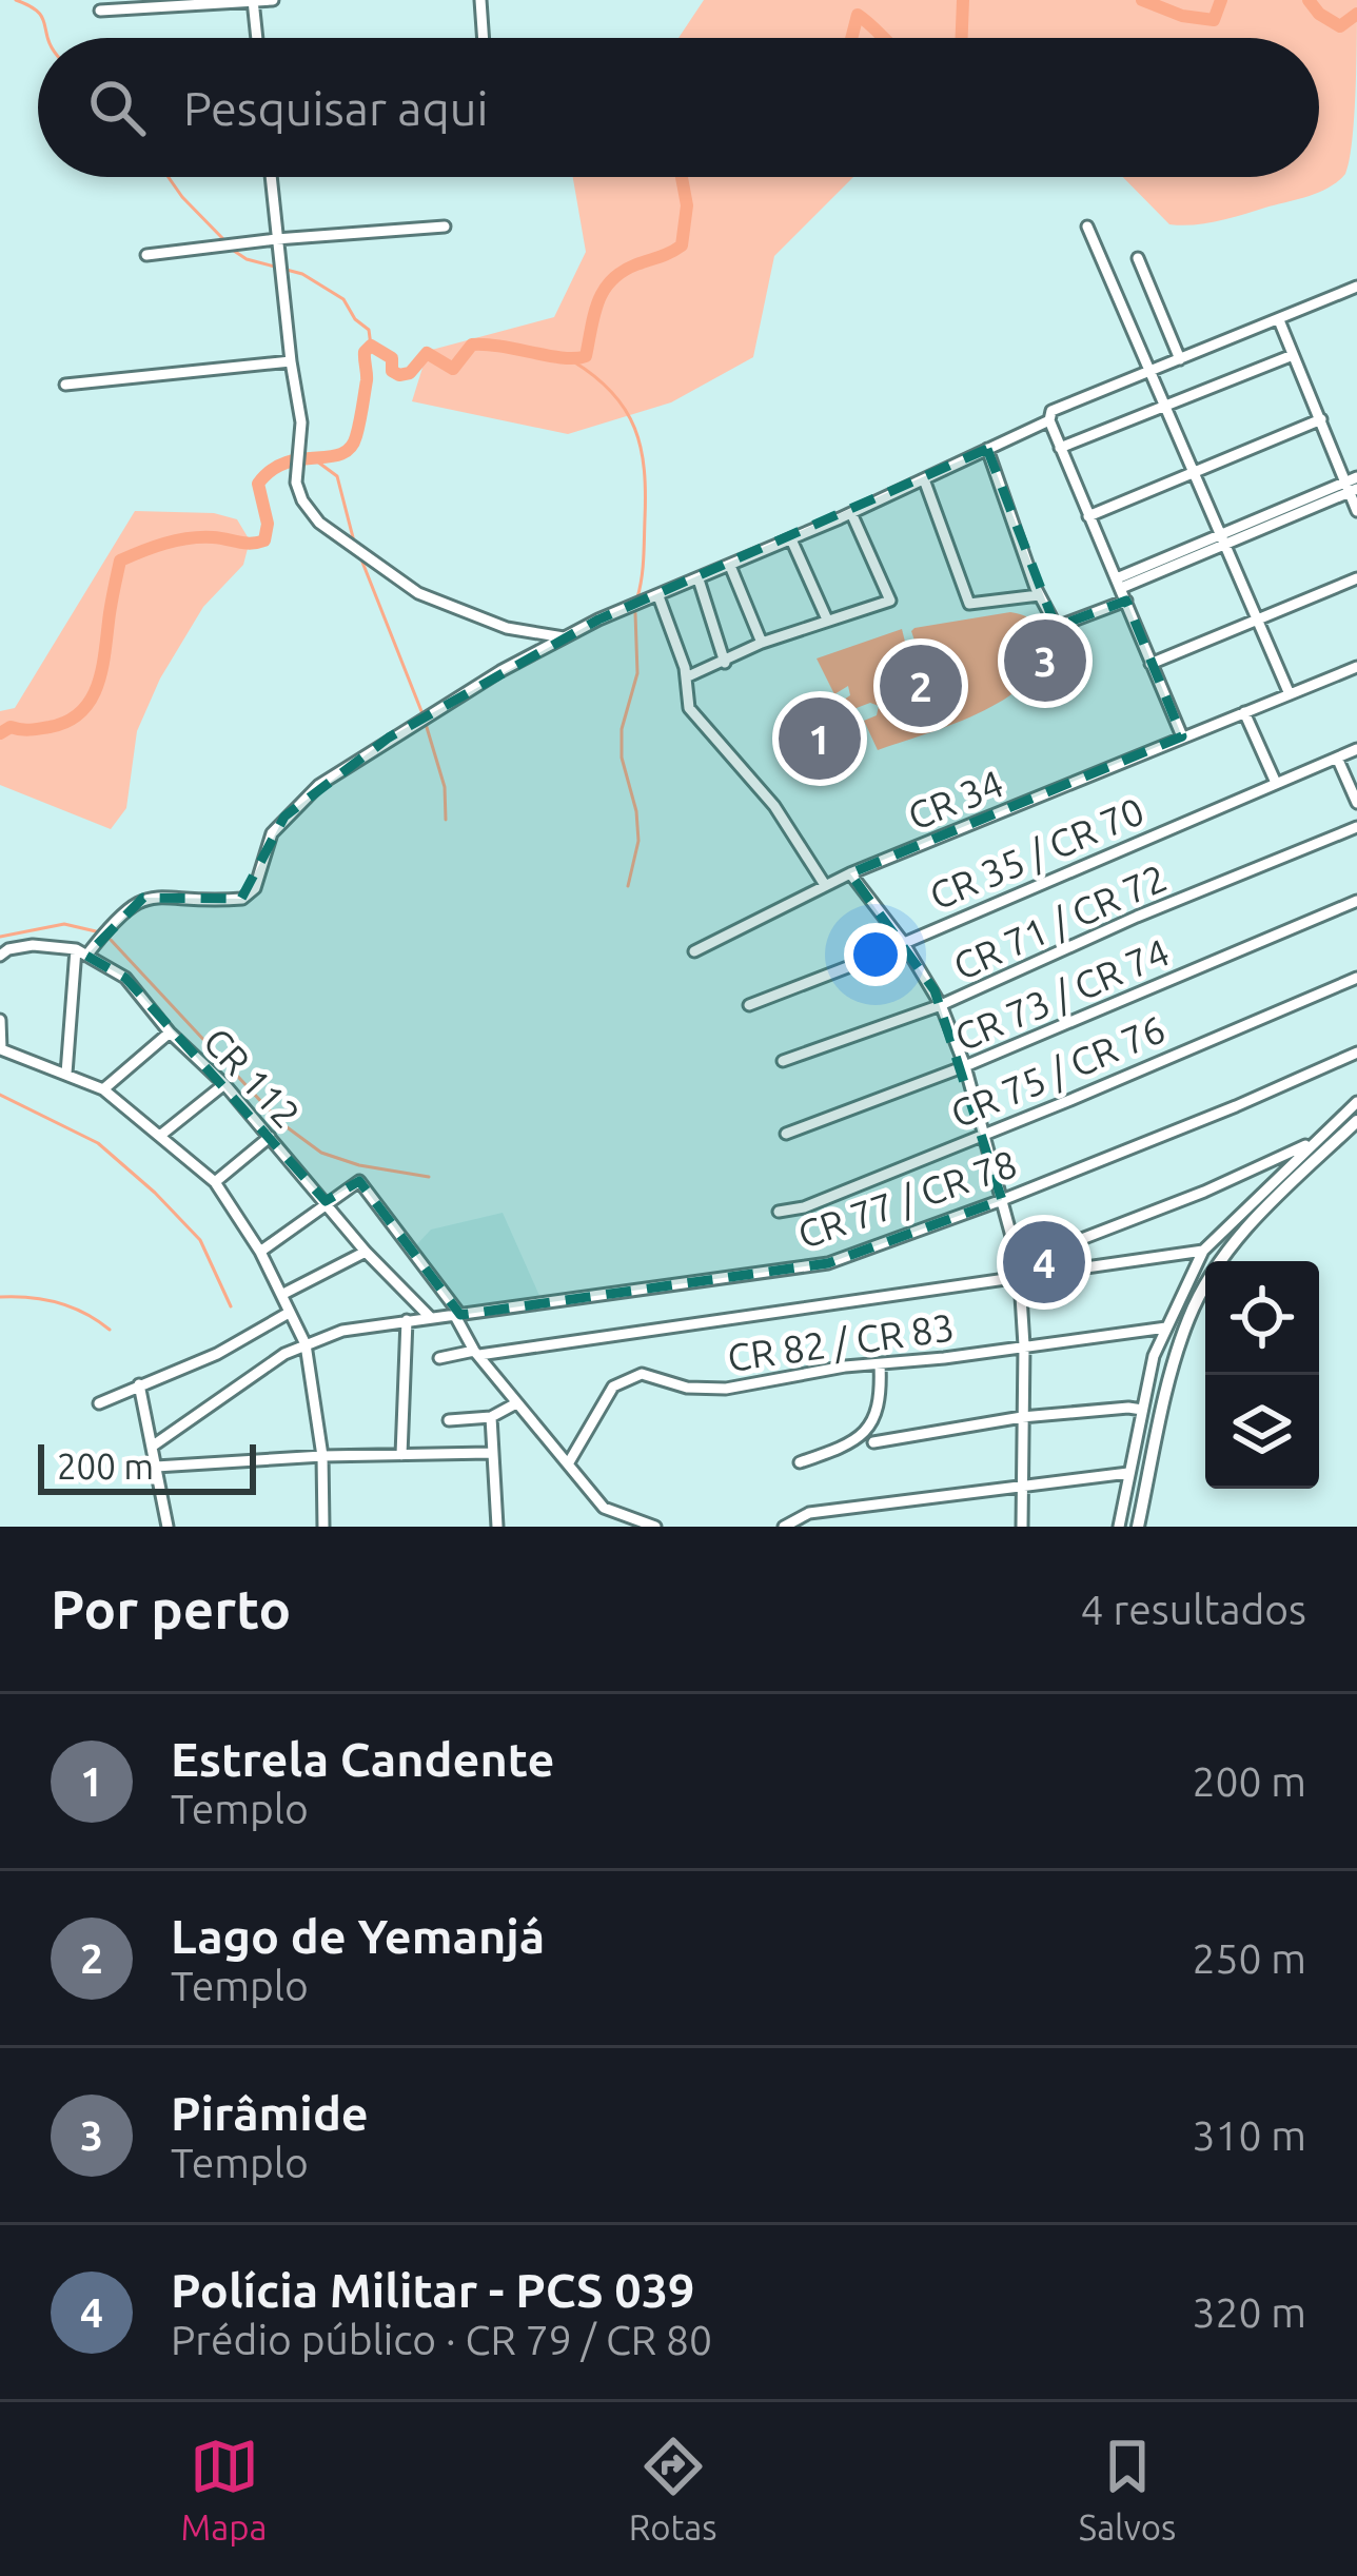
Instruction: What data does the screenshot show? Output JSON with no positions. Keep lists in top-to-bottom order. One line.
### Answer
{"streets":{"street":["CR 34","CR 35 / CR 70","CR 71 / CR 72","CR 73 / CR 74","CR 75 / CR 76","CR 112","CR 77 / CR 78","CR 82 / CR 83"]},"crossings":[["CR 112","CR 77 / CR 78"]],"scale_bar":"200 m","page":{"search":"Pesquisar aqui","pins":["3","2","1","4"],"scale":"200 m","heading":["Por perto","4 resultados"],"list":[{"mark":"1","name":"Estrela Candente","note":"Templo","value":"200 m"},{"mark":"2","name":"Lago de Yemanjá","note":"Templo","value":"250 m"},{"mark":"3","name":"Pirâmide","note":"Templo","value":"310 m"},{"mark":"4","name":"Polícia Militar - PCS 039","note":"Prédio público · CR 79 / CR 80","value":"320 m"}],"nav":["Mapa","Rotas","Salvos"]}}
